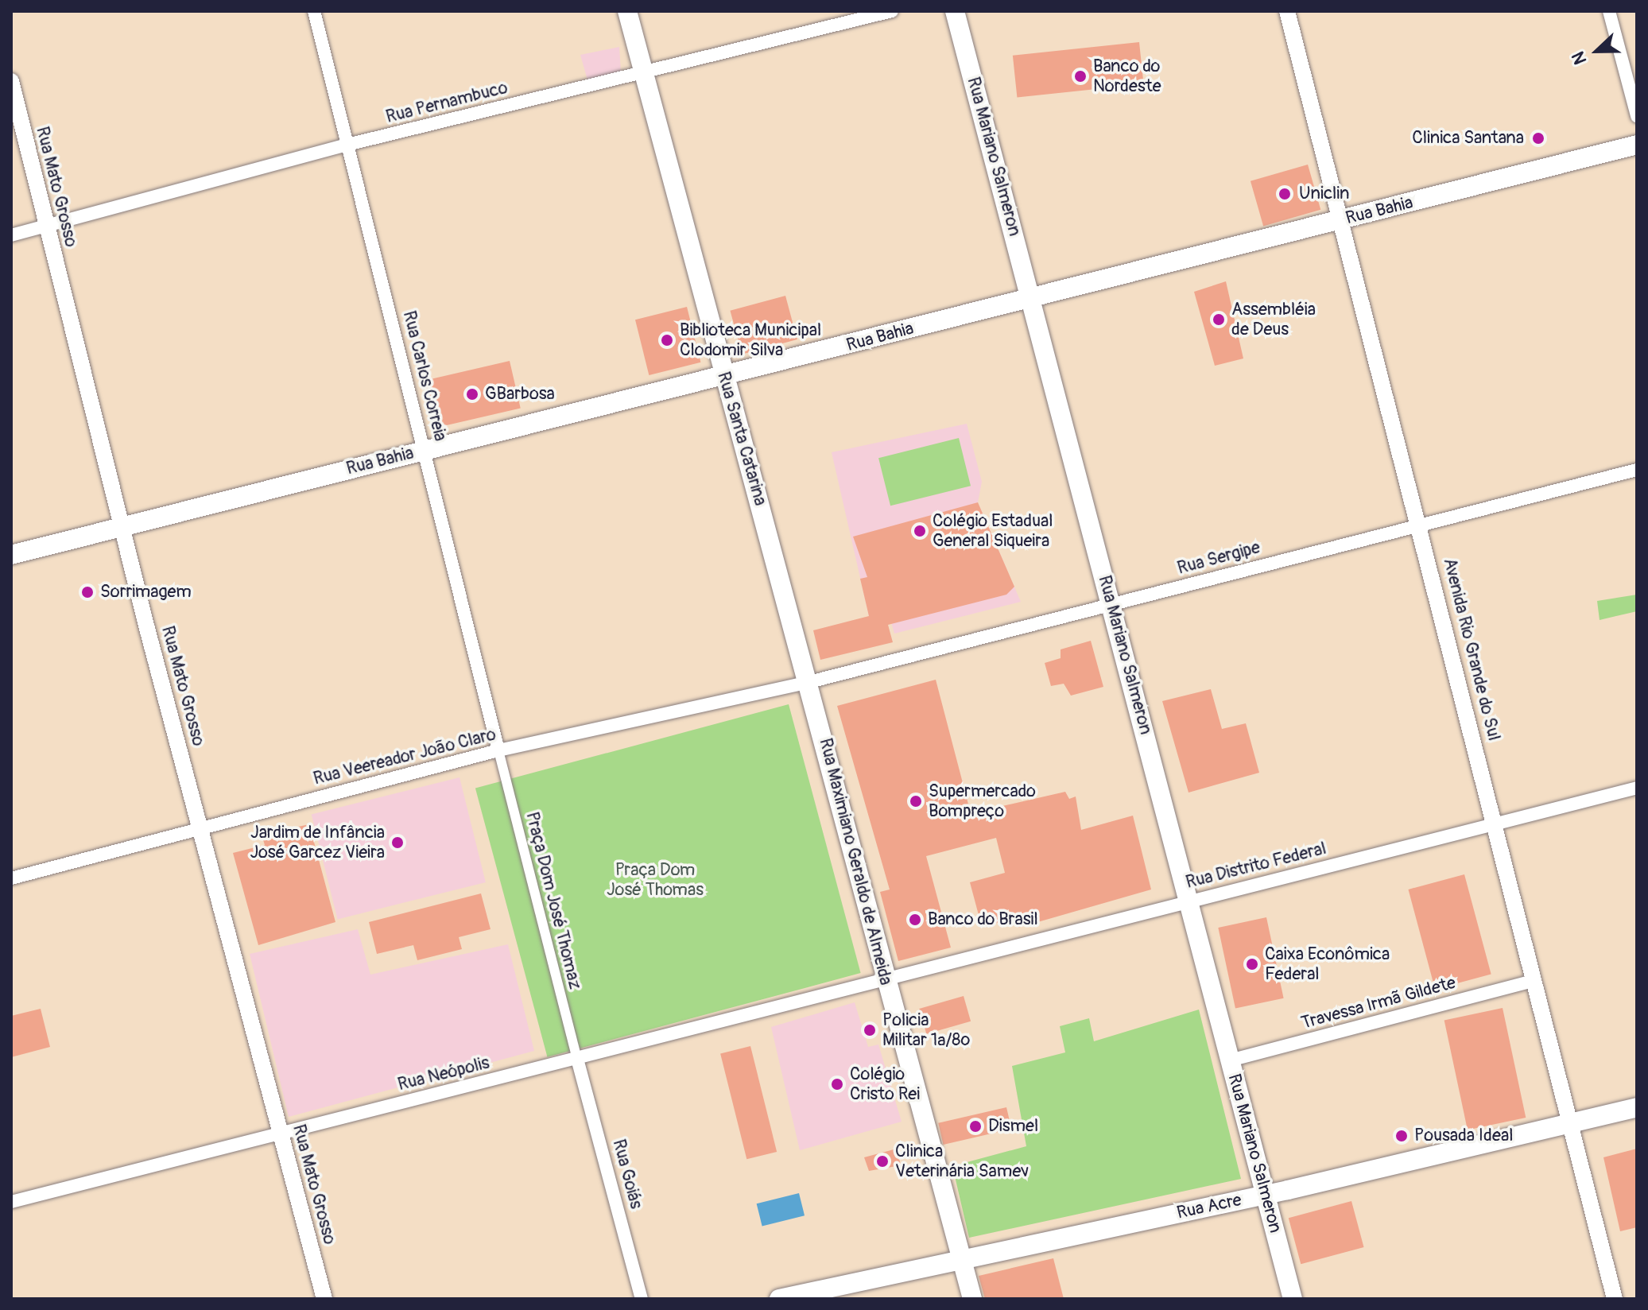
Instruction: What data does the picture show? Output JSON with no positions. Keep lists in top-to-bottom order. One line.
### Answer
{"streets":{"main road":["Rua Mariano Salmeron","Rua Bahia","Rua Santa Catarina","Rua Maximiano Geraldo de Almeida","Rua Acre"],"street":["Rua Pernambuco","Rua Mato Grosso","Rua Carlos Correia","Rua Sergipe","Avenida Rio Grande do Sul","Rua Veereador João Claro","Rua Distrito Federal","Praça Dom José Thomaz","Travessa Irmã Gildete","Rua Neópolis","Rua Goiás"]},"crossings":[["Rua Pernambuco","Rua Mato Grosso"],["Rua Pernambuco","Rua Carlos Correia"],["Rua Pernambuco","Rua Santa Catarina"],["Rua Mariano Salmeron","Rua Bahia"],["Rua Mariano Salmeron","Rua Sergipe"],["Rua Mariano Salmeron","Rua Distrito Federal"],["Rua Mariano Salmeron","Travessa Irmã Gildete"],["Rua Mariano Salmeron","Rua Acre"],["Rua Mato Grosso","Rua Bahia"],["Rua Mato Grosso","Rua Veereador João Claro"],["Rua Mato Grosso","Rua Neópolis"],["Rua Bahia","Rua Carlos Correia"],["Rua Bahia","Rua Santa Catarina"],["Rua Bahia","Avenida Rio Grande do Sul"],["Rua Carlos Correia","Rua Veereador João Claro"],["Rua Carlos Correia","Praça Dom José Thomaz"],["Rua Santa Catarina","Rua Sergipe"],["Rua Santa Catarina","Rua Veereador João Claro"],["Rua Santa Catarina","Rua Maximiano Geraldo de Almeida"],["Rua Sergipe","Avenida Rio Grande do Sul"],["Rua Sergipe","Rua Veereador João Claro"],["Rua Sergipe","Rua Maximiano Geraldo de Almeida"],["Avenida Rio Grande do Sul","Rua Distrito Federal"],["Avenida Rio Grande do Sul","Travessa Irmã Gildete"],["Avenida Rio Grande do Sul","Rua Acre"],["Rua Veereador João Claro","Rua Maximiano Geraldo de Almeida"],["Rua Veereador João Claro","Praça Dom José Thomaz"],["Rua Maximiano Geraldo de Almeida","Rua Distrito Federal"],["Rua Maximiano Geraldo de Almeida","Rua Neópolis"],["Rua Maximiano Geraldo de Almeida","Rua Acre"],["Rua Distrito Federal","Rua Neópolis"],["Praça Dom José Thomaz","Rua Neópolis"],["Praça Dom José Thomaz","Rua Goiás"],["Rua Neópolis","Rua Goiás"]],"parks":["Praça Dom José Thomas"],"places":["Banco do Nordeste","Clinica Santana","Uniclin","Assembléia de Deus","Biblioteca Municipal Clodomir Silva","GBarbosa","Colégio Estadual General Siqueira","Sorrimagem","Supermercado Bompreço","Jardim de Infância José Garcez Vieira","Banco do Brasil","Caixa Econômica Federal","Policia Militar 1ª/8º","Colégio Cristo Rei","Dismel","Pousada Ideal","Clinica Veterinária Samev"],"north":"left"}
